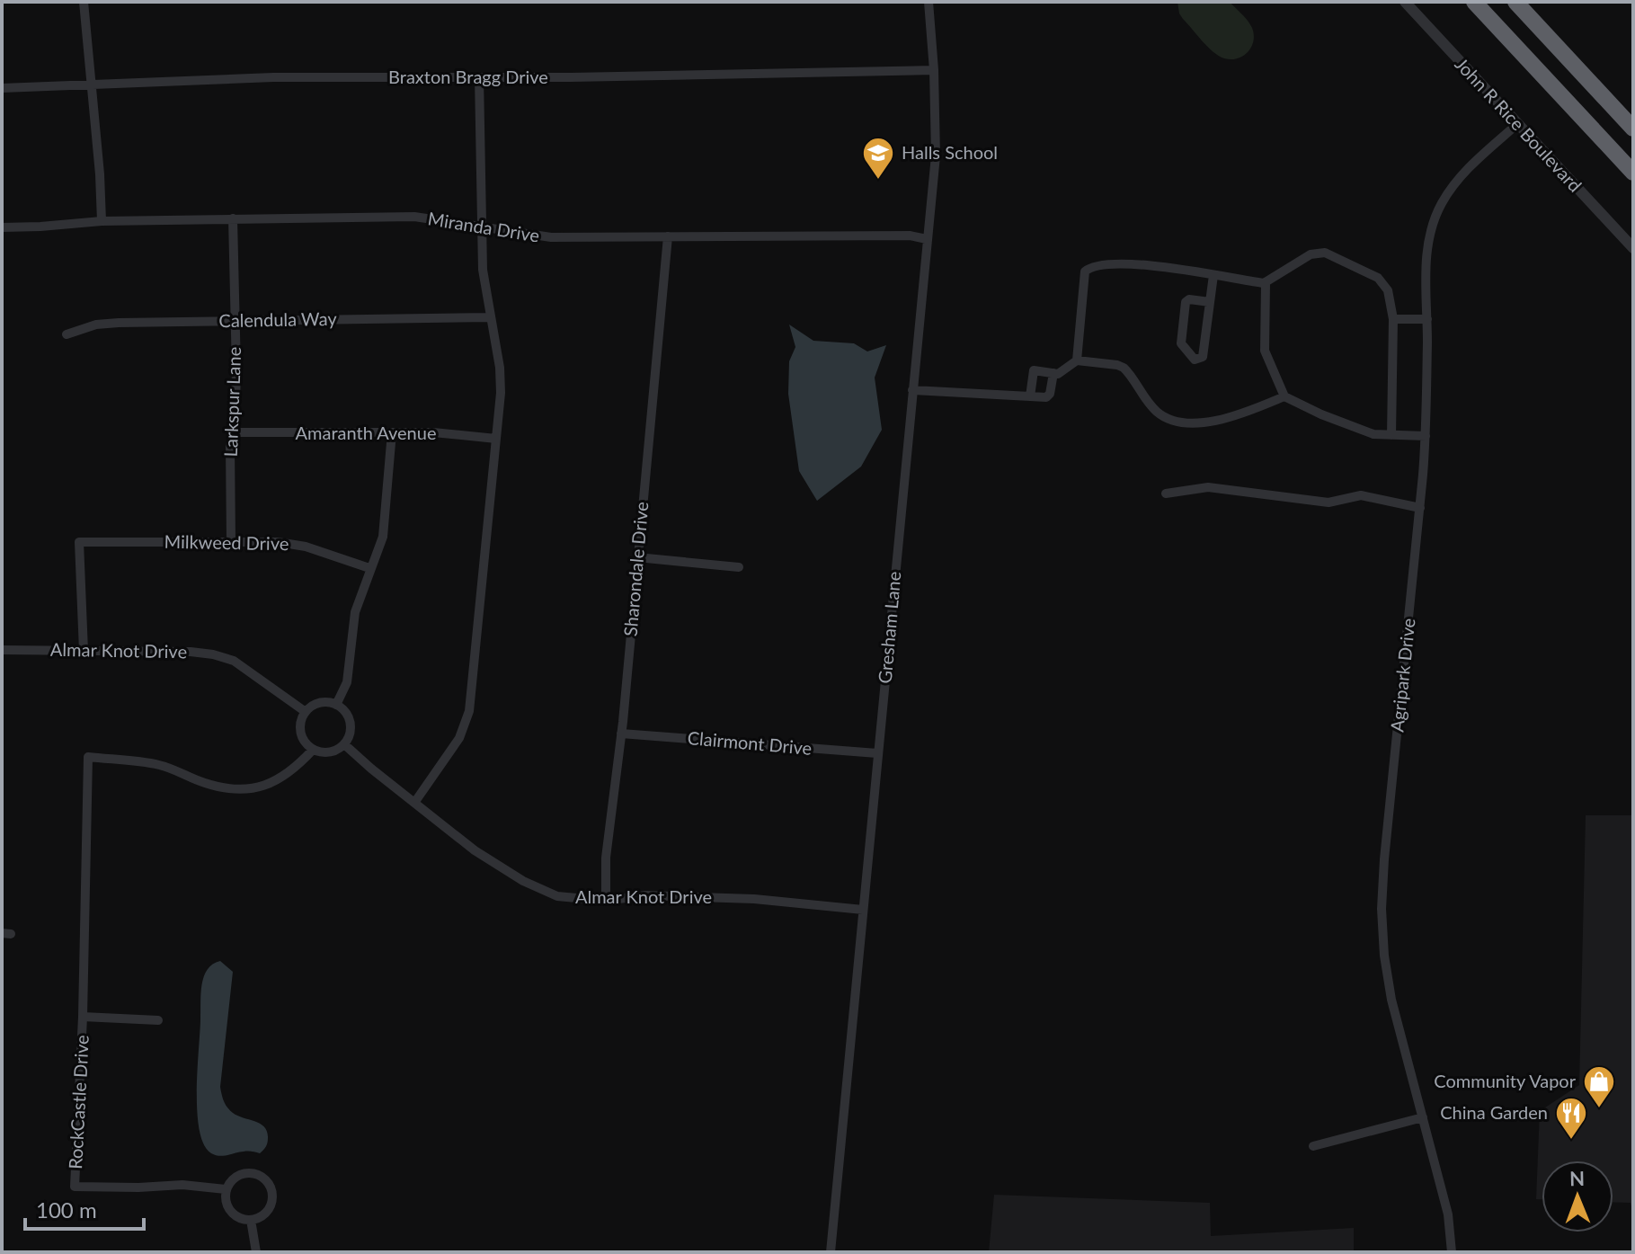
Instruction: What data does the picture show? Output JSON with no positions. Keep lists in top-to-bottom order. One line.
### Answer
{"streets":{"street":["Braxton Bragg Drive","John R Rice Boulevard","Miranda Drive","Calendula Way","Larkspur Lane","Amaranth Avenue","Milkweed Drive","Sharondale Drive","Gresham Lane","Almar Knot Drive","Agripark Drive","Clairmont Drive","RockCastle Drive"]},"crossings":[["Braxton Bragg Drive","Gresham Lane"],["John R Rice Boulevard","Agripark Drive"],["Miranda Drive","Larkspur Lane"],["Miranda Drive","Sharondale Drive"],["Miranda Drive","Gresham Lane"],["Calendula Way","Larkspur Lane"],["Larkspur Lane","Amaranth Avenue"],["Larkspur Lane","Milkweed Drive"],["Milkweed Drive","Almar Knot Drive"],["Sharondale Drive","Almar Knot Drive"],["Sharondale Drive","Clairmont Drive"],["Gresham Lane","Almar Knot Drive"],["Gresham Lane","Clairmont Drive"],["Almar Knot Drive","RockCastle Drive"]],"places":{"school or university":["Halls School"],"shop":["Community Vapor"],"restaurant":["China Garden"]},"scale_bar":"100 m","north":"top"}
